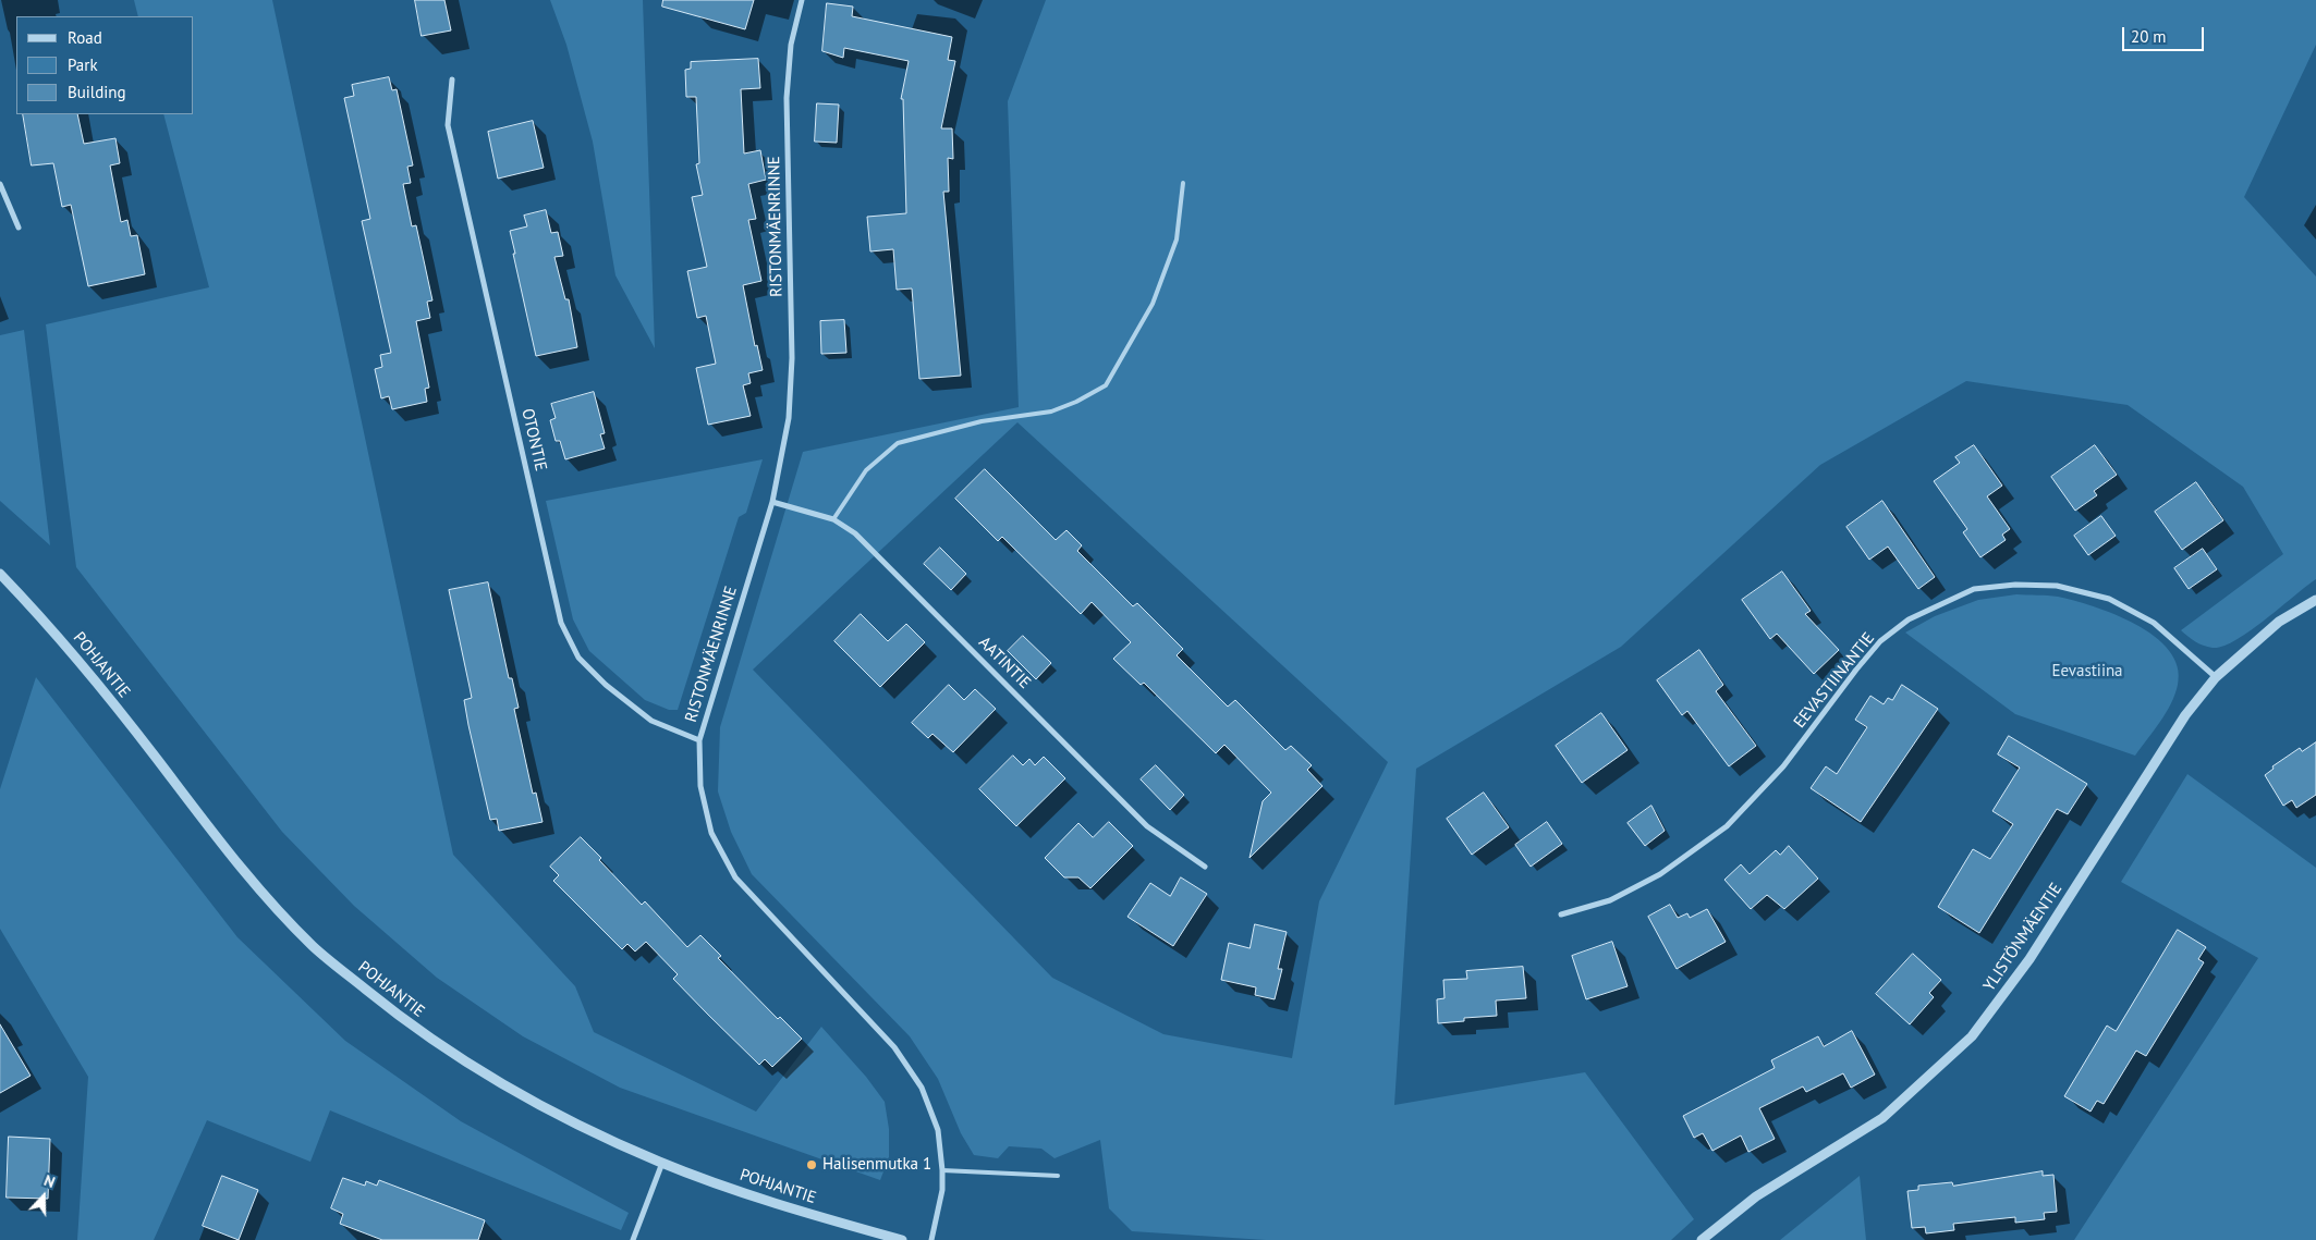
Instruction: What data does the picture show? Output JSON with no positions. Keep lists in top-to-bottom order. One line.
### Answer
{"streets":{"street":["RISTONMÄENRINNE","OTONTIE","AATINTIE","POHJANTIE","EEVASTIINANTIE","YLISTÖNMÄENTIE"]},"crossings":[["RISTONMÄENRINNE","OTONTIE"],["RISTONMÄENRINNE","AATINTIE"],["EEVASTIINANTIE","YLISTÖNMÄENTIE"]],"parks":["Eevastiina"],"places":["Halisenmutka 1"],"legend":["Road","Park","Building"],"scale_bar":"20 m","north":"top"}
